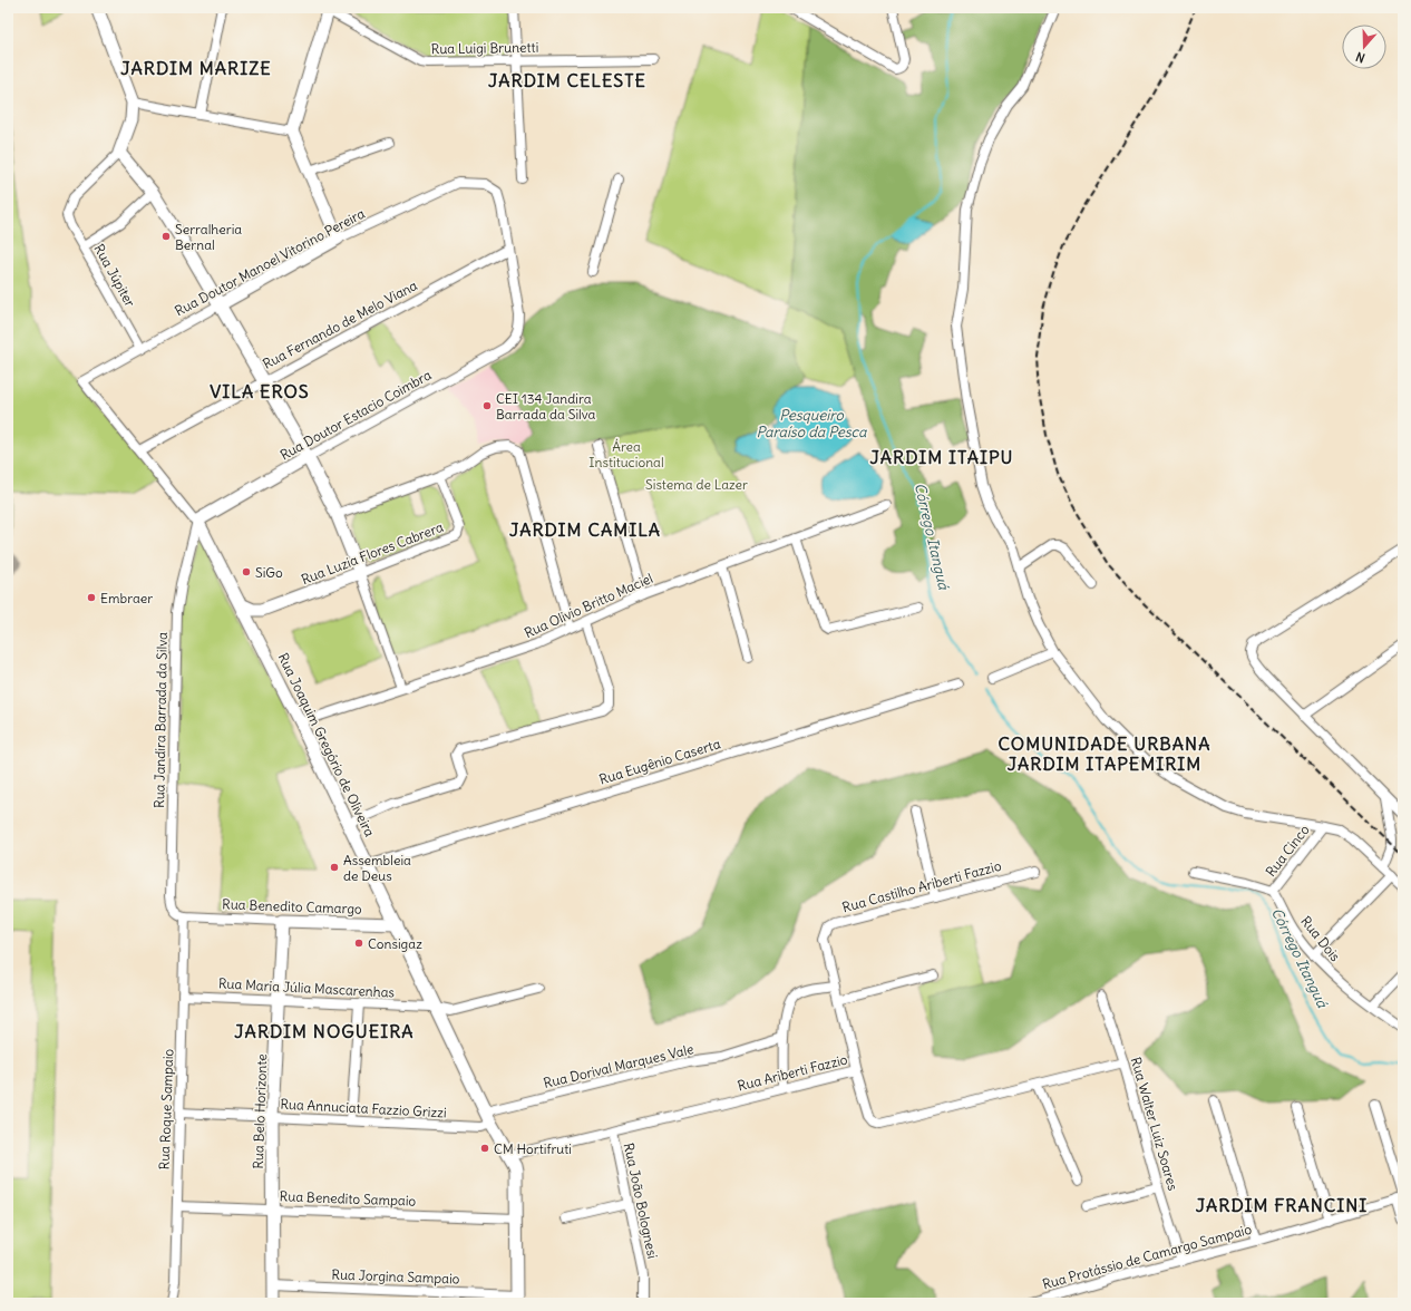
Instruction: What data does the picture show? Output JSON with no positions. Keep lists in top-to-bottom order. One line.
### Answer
{"streets":{"street":["Rua Luigi Brunetti","Rua Doutor Manoel Vitorino Pereira","Rua Júpiter","Rua Fernando de Melo Viana","Rua Doutor Estacio Coimbra","Rua Luzia Flores Cabrera","Rua Olivio Britto Maciel","Rua Jandira Barrada da Silva","Rua Joaquim Gregório de Oliveira","Rua Eugênio Caserta","Rua Cinco","Rua Castilho Ariberti Fazzio","Rua Benedito Camargo","Rua Dois","Rua Maria Júlia Mascarenhas","Rua Dorival Marques Vale","Rua Ariberti Fazzio","Rua Annuciata Fazzio Grizzi","Rua Roque Sampaio","Rua Belo Horizonte","Rua Walter Luiz Soares","Rua Benedito Sampaio","Rua João Bolognesi","Rua Protássio de Camargo Sampaio","Rua Jorgina Sampaio"]},"crossings":[["Rua Doutor Manoel Vitorino Pereira","Rua Júpiter"],["Rua Doutor Manoel Vitorino Pereira","Rua Fernando de Melo Viana"],["Rua Doutor Manoel Vitorino Pereira","Rua Doutor Estacio Coimbra"],["Rua Doutor Manoel Vitorino Pereira","Rua Joaquim Gregório de Oliveira"],["Rua Fernando de Melo Viana","Rua Joaquim Gregório de Oliveira"],["Rua Doutor Estacio Coimbra","Rua Jandira Barrada da Silva"],["Rua Doutor Estacio Coimbra","Rua Joaquim Gregório de Oliveira"],["Rua Olivio Britto Maciel","Rua Joaquim Gregório de Oliveira"],["Rua Jandira Barrada da Silva","Rua Joaquim Gregório de Oliveira"],["Rua Jandira Barrada da Silva","Rua Benedito Camargo"],["Rua Jandira Barrada da Silva","Rua Roque Sampaio"],["Rua Joaquim Gregório de Oliveira","Rua Eugênio Caserta"],["Rua Joaquim Gregório de Oliveira","Rua Benedito Camargo"],["Rua Joaquim Gregório de Oliveira","Rua Maria Júlia Mascarenhas"],["Rua Joaquim Gregório de Oliveira","Rua Dorival Marques Vale"],["Rua Joaquim Gregório de Oliveira","Rua Ariberti Fazzio"],["Rua Joaquim Gregório de Oliveira","Rua Annuciata Fazzio Grizzi"],["Rua Joaquim Gregório de Oliveira","Rua Benedito Sampaio"],["Rua Joaquim Gregório de Oliveira","Rua Jorgina Sampaio"],["Rua Cinco","Rua Dois"],["Rua Benedito Camargo","Rua Roque Sampaio"],["Rua Benedito Camargo","Rua Belo Horizonte"],["Rua Maria Júlia Mascarenhas","Rua Roque Sampaio"],["Rua Maria Júlia Mascarenhas","Rua Belo Horizonte"],["Rua Dorival Marques Vale","Rua Annuciata Fazzio Grizzi"],["Rua Ariberti Fazzio","Rua Walter Luiz Soares"],["Rua Ariberti Fazzio","Rua João Bolognesi"],["Rua Annuciata Fazzio Grizzi","Rua Roque Sampaio"],["Rua Annuciata Fazzio Grizzi","Rua Belo Horizonte"],["Rua Roque Sampaio","Rua Benedito Sampaio"],["Rua Belo Horizonte","Rua Benedito Sampaio"],["Rua Belo Horizonte","Rua Jorgina Sampaio"],["Rua Walter Luiz Soares","Rua Protássio de Camargo Sampaio"]],"districts":["JARDIM MARIZE","JARDIM CELESTE","VILA EROS","JARDIM ITAIPU","JARDIM CAMILA","COMUNIDADE URBANA JARDIM ITAPEMIRIM","JARDIM NOGUEIRA","JARDIM FRANCINI"],"water":["Pesqueiro Paraíso da Pesca","Córrego Itanguá"],"parks":["Área Institucional","Sistema de Lazer"],"places":["Serralheria Bernal","CEI 134 Jandira Barrada da Silva","SiGo","Embraer","Assembleia de Deus","Consigaz","CM Hortifruti"],"north":"bottom"}
